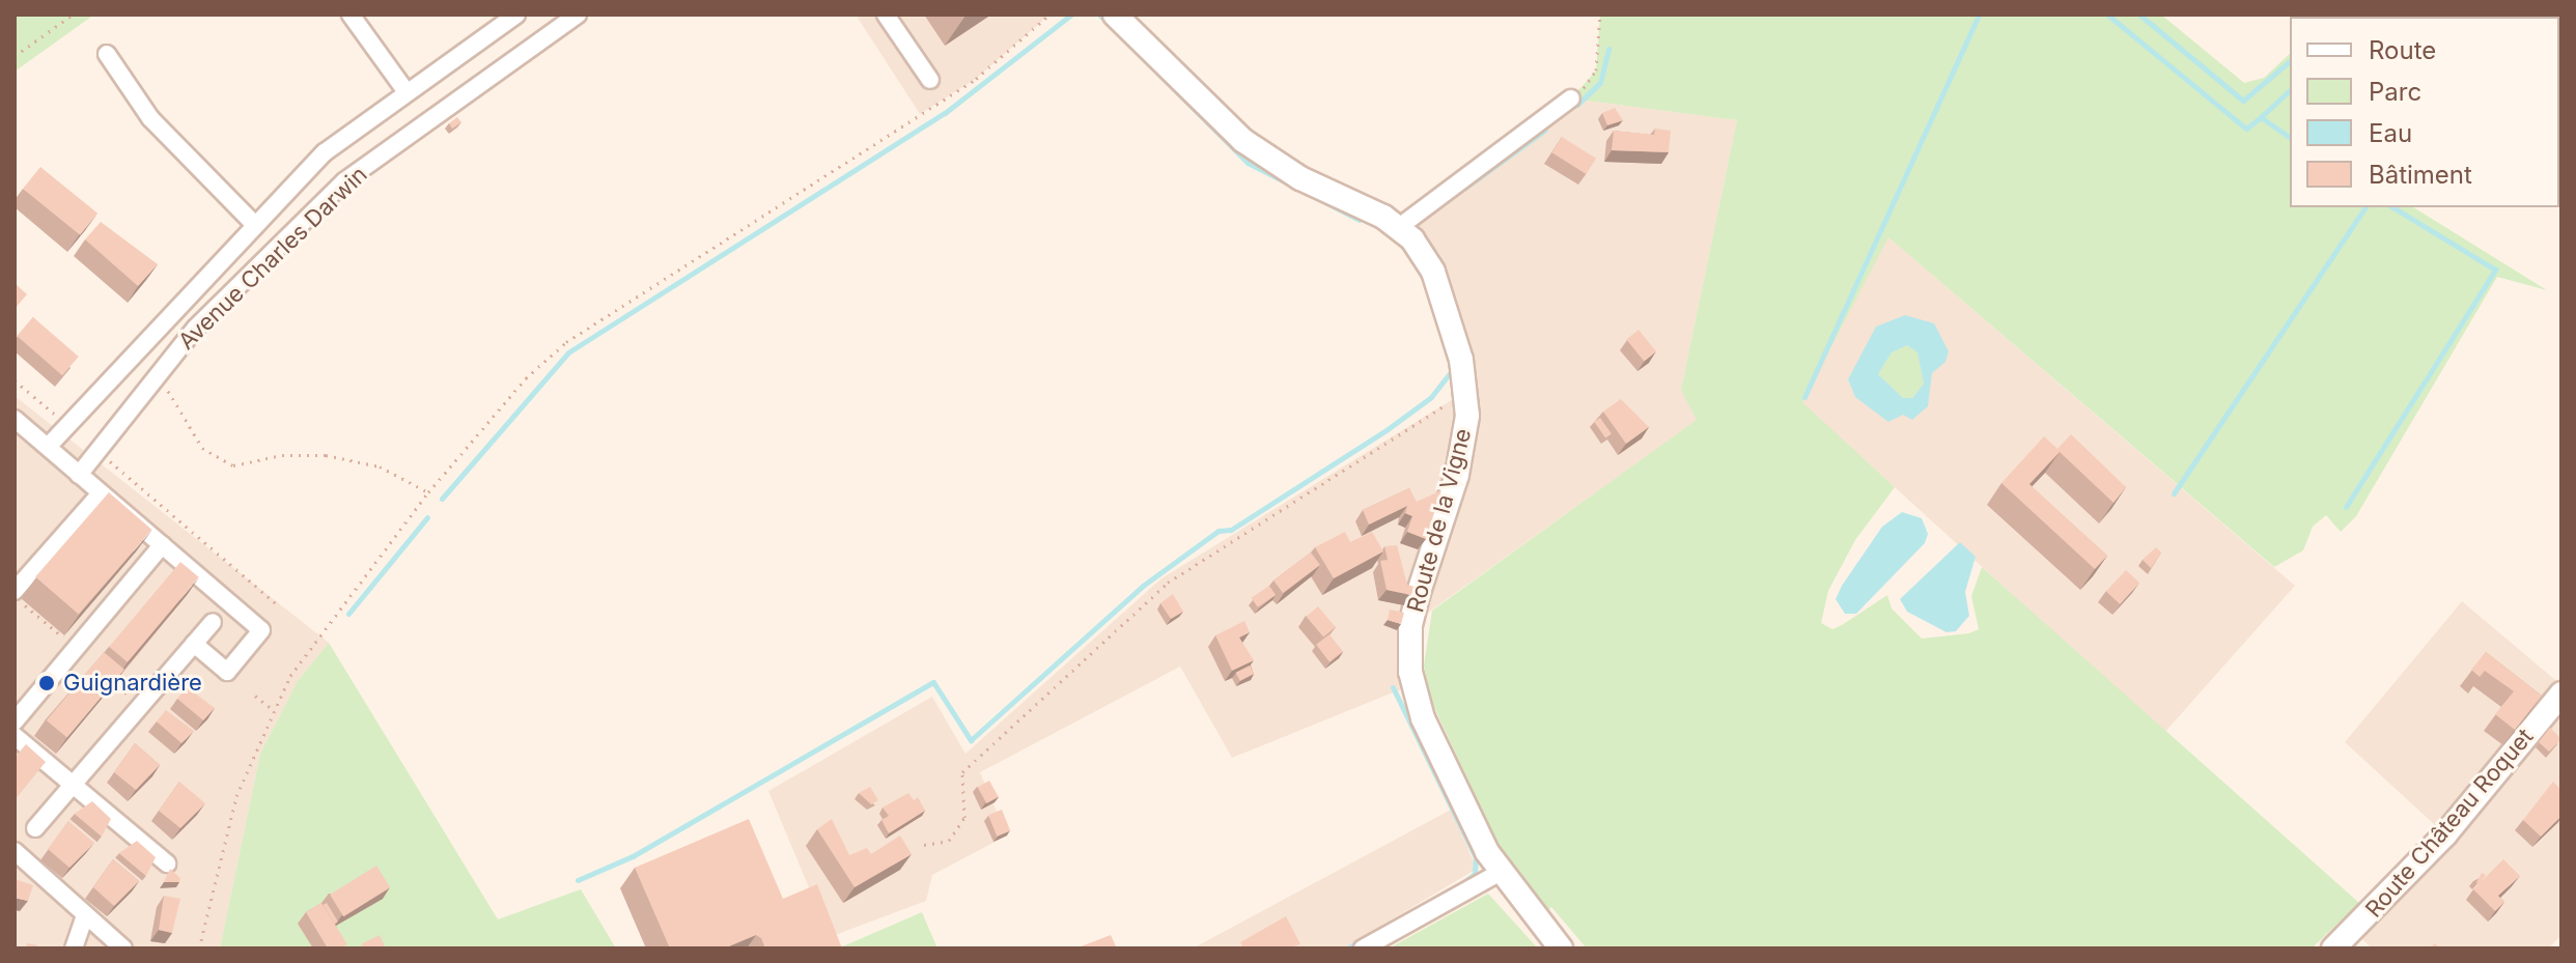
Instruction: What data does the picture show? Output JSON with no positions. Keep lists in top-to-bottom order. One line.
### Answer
{"streets":{"street":["Avenue Charles Darwin","Route de la Vigne","Route Château Roquet"]},"places":["Guignardière"],"legend":["Route","Parc","Eau","Bâtiment"]}
